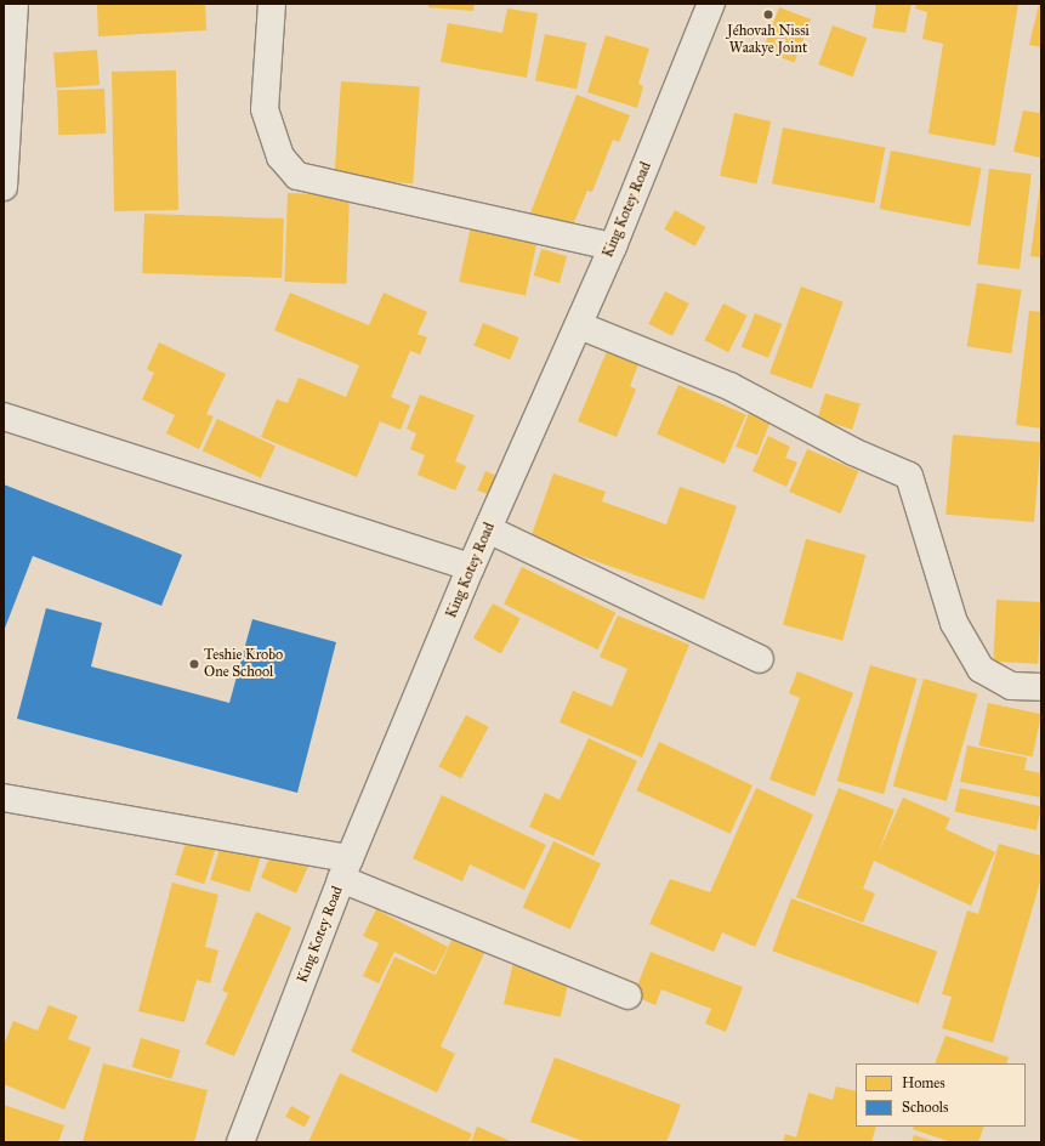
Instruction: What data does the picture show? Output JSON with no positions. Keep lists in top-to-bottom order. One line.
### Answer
{"streets":{"street":["King Kotey Road"]},"places":["Jéhovah Nissi Waakye Joint","Teshie Krobo One School"],"legend":["Homes","Schools"]}
